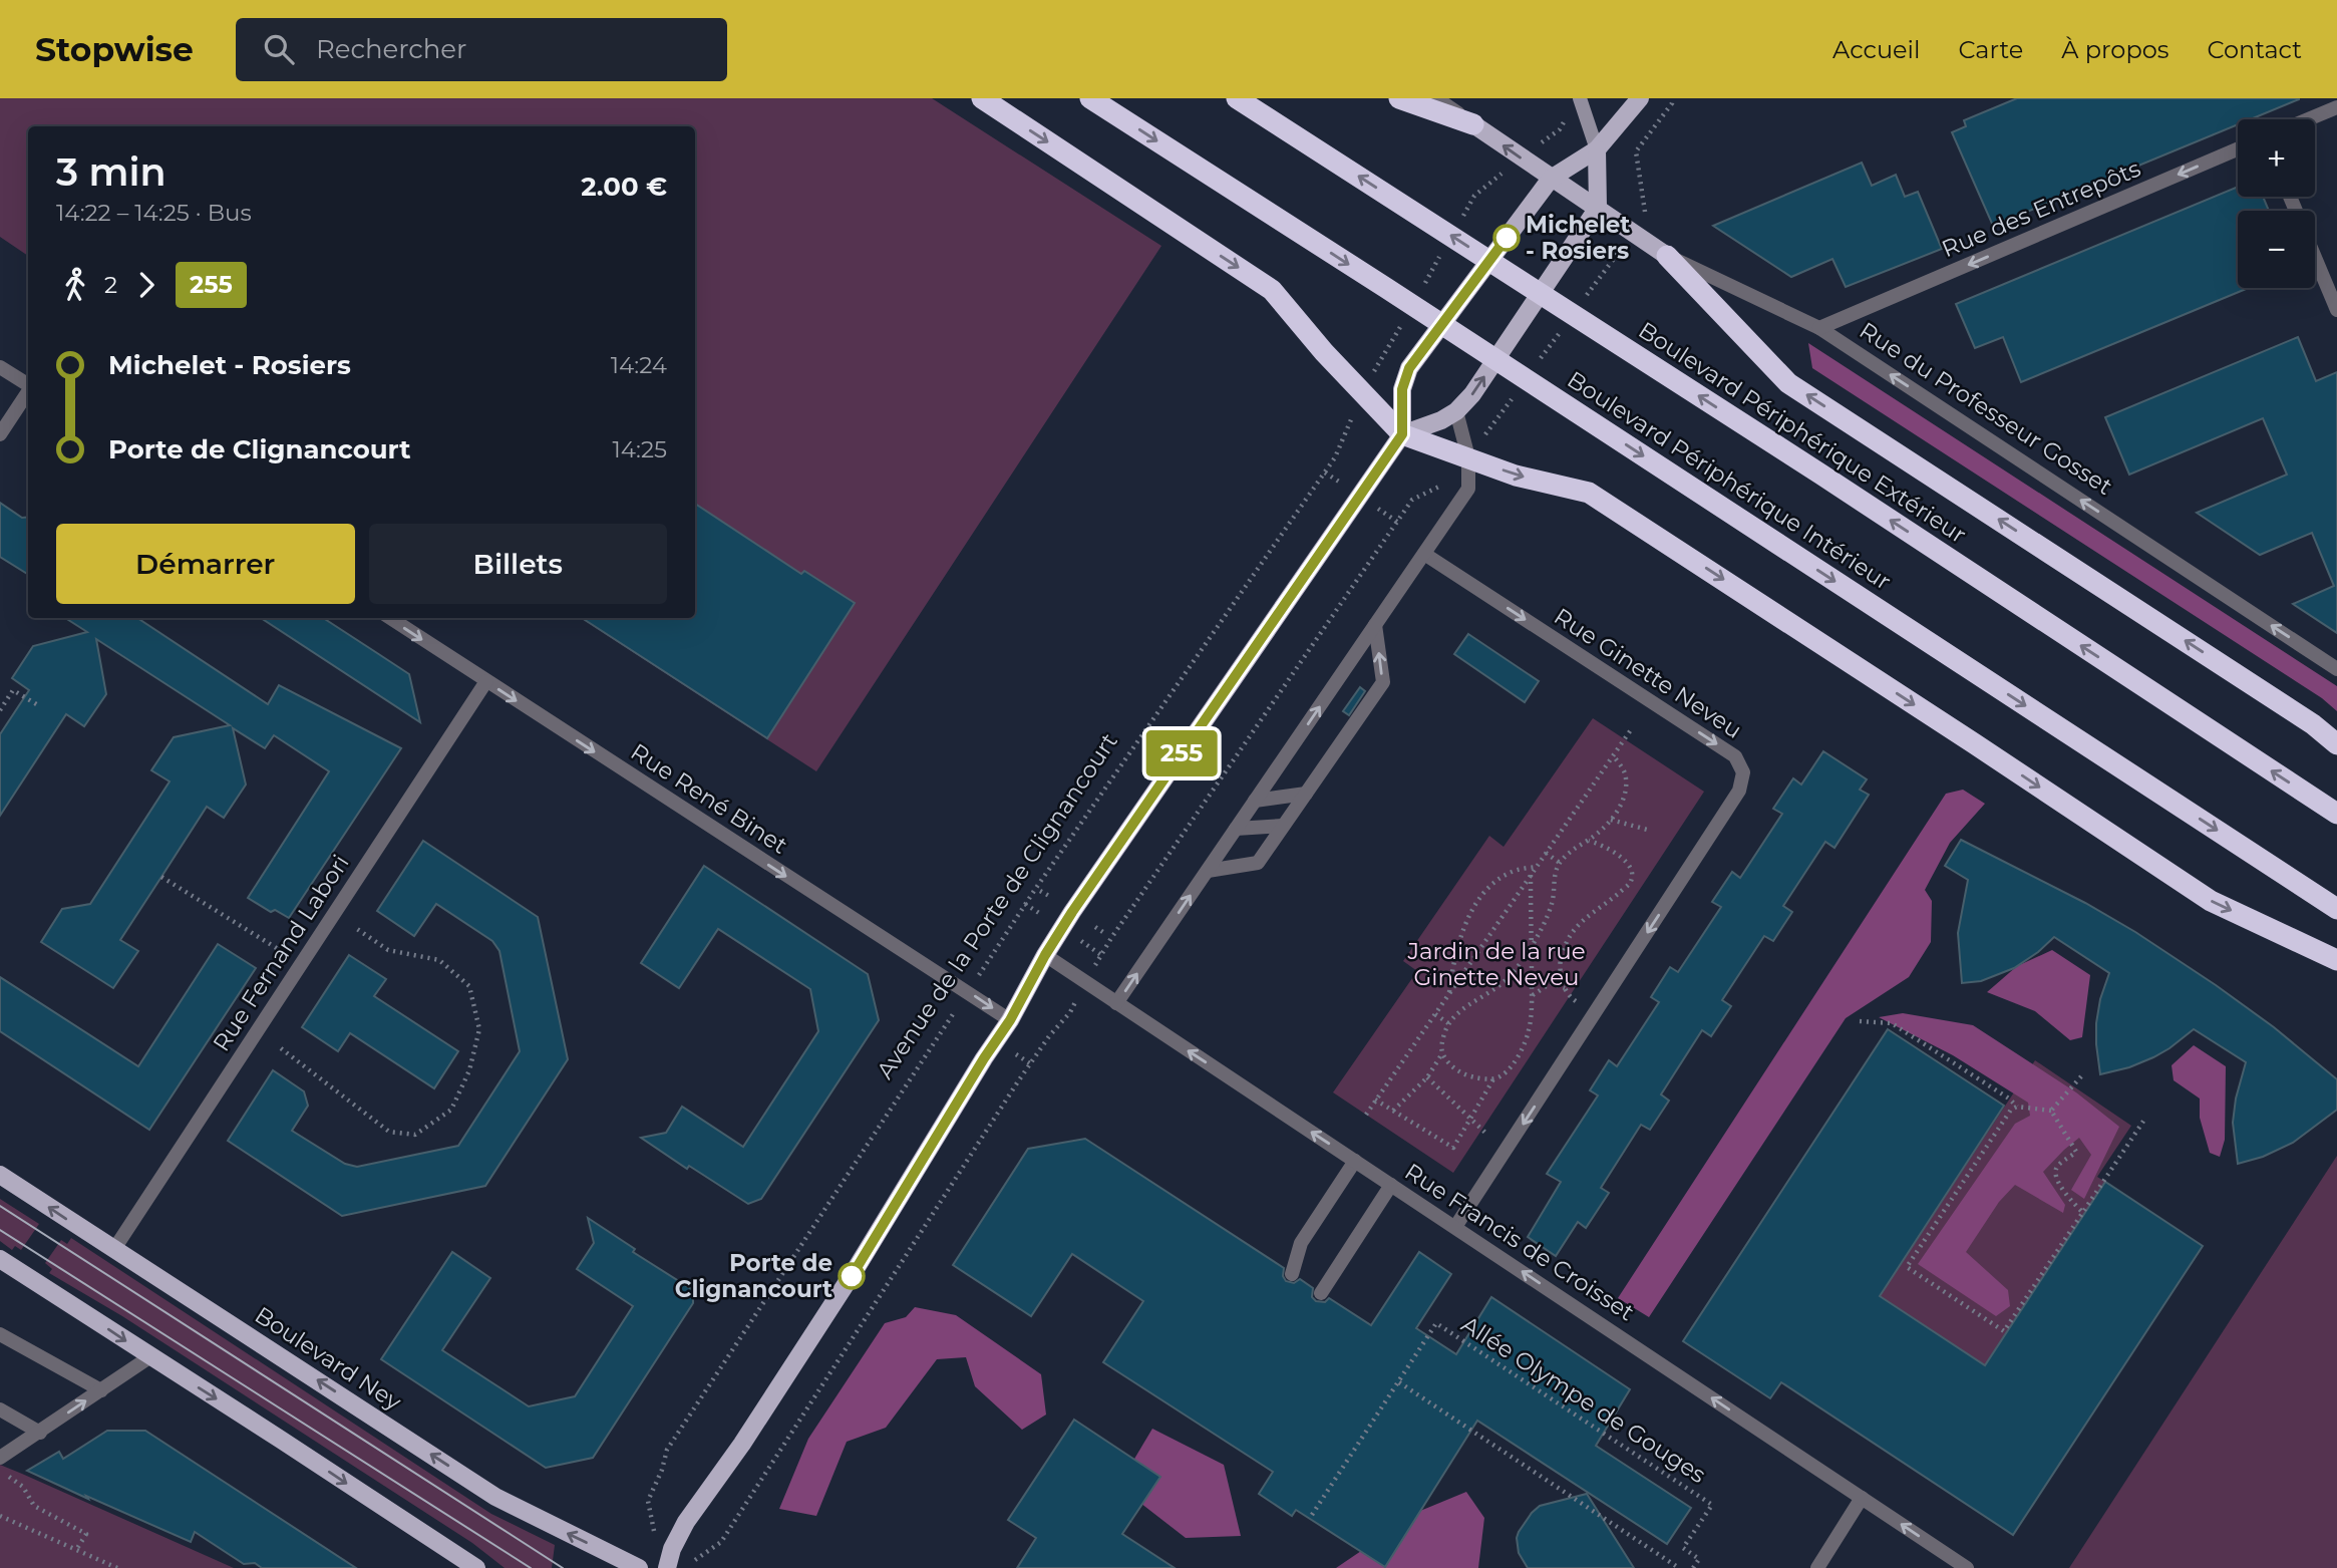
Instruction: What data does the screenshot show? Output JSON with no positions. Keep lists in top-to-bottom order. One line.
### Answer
{"streets":{"highway":["Boulevard Périphérique Extérieur","Boulevard Périphérique Intérieur"],"main road":["Rue du Professeur Gosset","Boulevard Ney"],"street":["Rue des Entrepôts","Rue Ginette Neveu","Rue René Binet","Rue Fernand Labori","Rue Francis de Croisset"],"path":["Avenue de la Porte de Clignancourt","Allée Olympe de Gouges"]},"crossings":[["Rue des Entrepôts","Rue du Professeur Gosset"],["Rue Ginette Neveu","Rue Francis de Croisset"],["Rue René Binet","Avenue de la Porte de Clignancourt"],["Rue René Binet","Rue Fernand Labori"],["Rue Fernand Labori","Boulevard Ney"]],"one_way":["Rue des Entrepôts","Rue du Professeur Gosset","Rue René Binet","Rue Francis de Croisset"],"parks":["Jardin de la rue Ginette Neveu"],"places":["Michelet - Rosiers","Porte de Clignancourt"],"lines":["bus line 255"],"page":{"header":"Stopwise","search":"Rechercher","nav":["Accueil","Carte","À propos","Contact"],"on_map":"255","map_buttons":["+","−"],"heading":["3 min","14:22 – 14:25 · Bus","2.00 €"],"legs":["2","255"],"list":[{"name":"Michelet - Rosiers","value":"14:24"},{"name":"Porte de Clignancourt","value":"14:25"}],"buttons":["Démarrer","Billets"]}}
